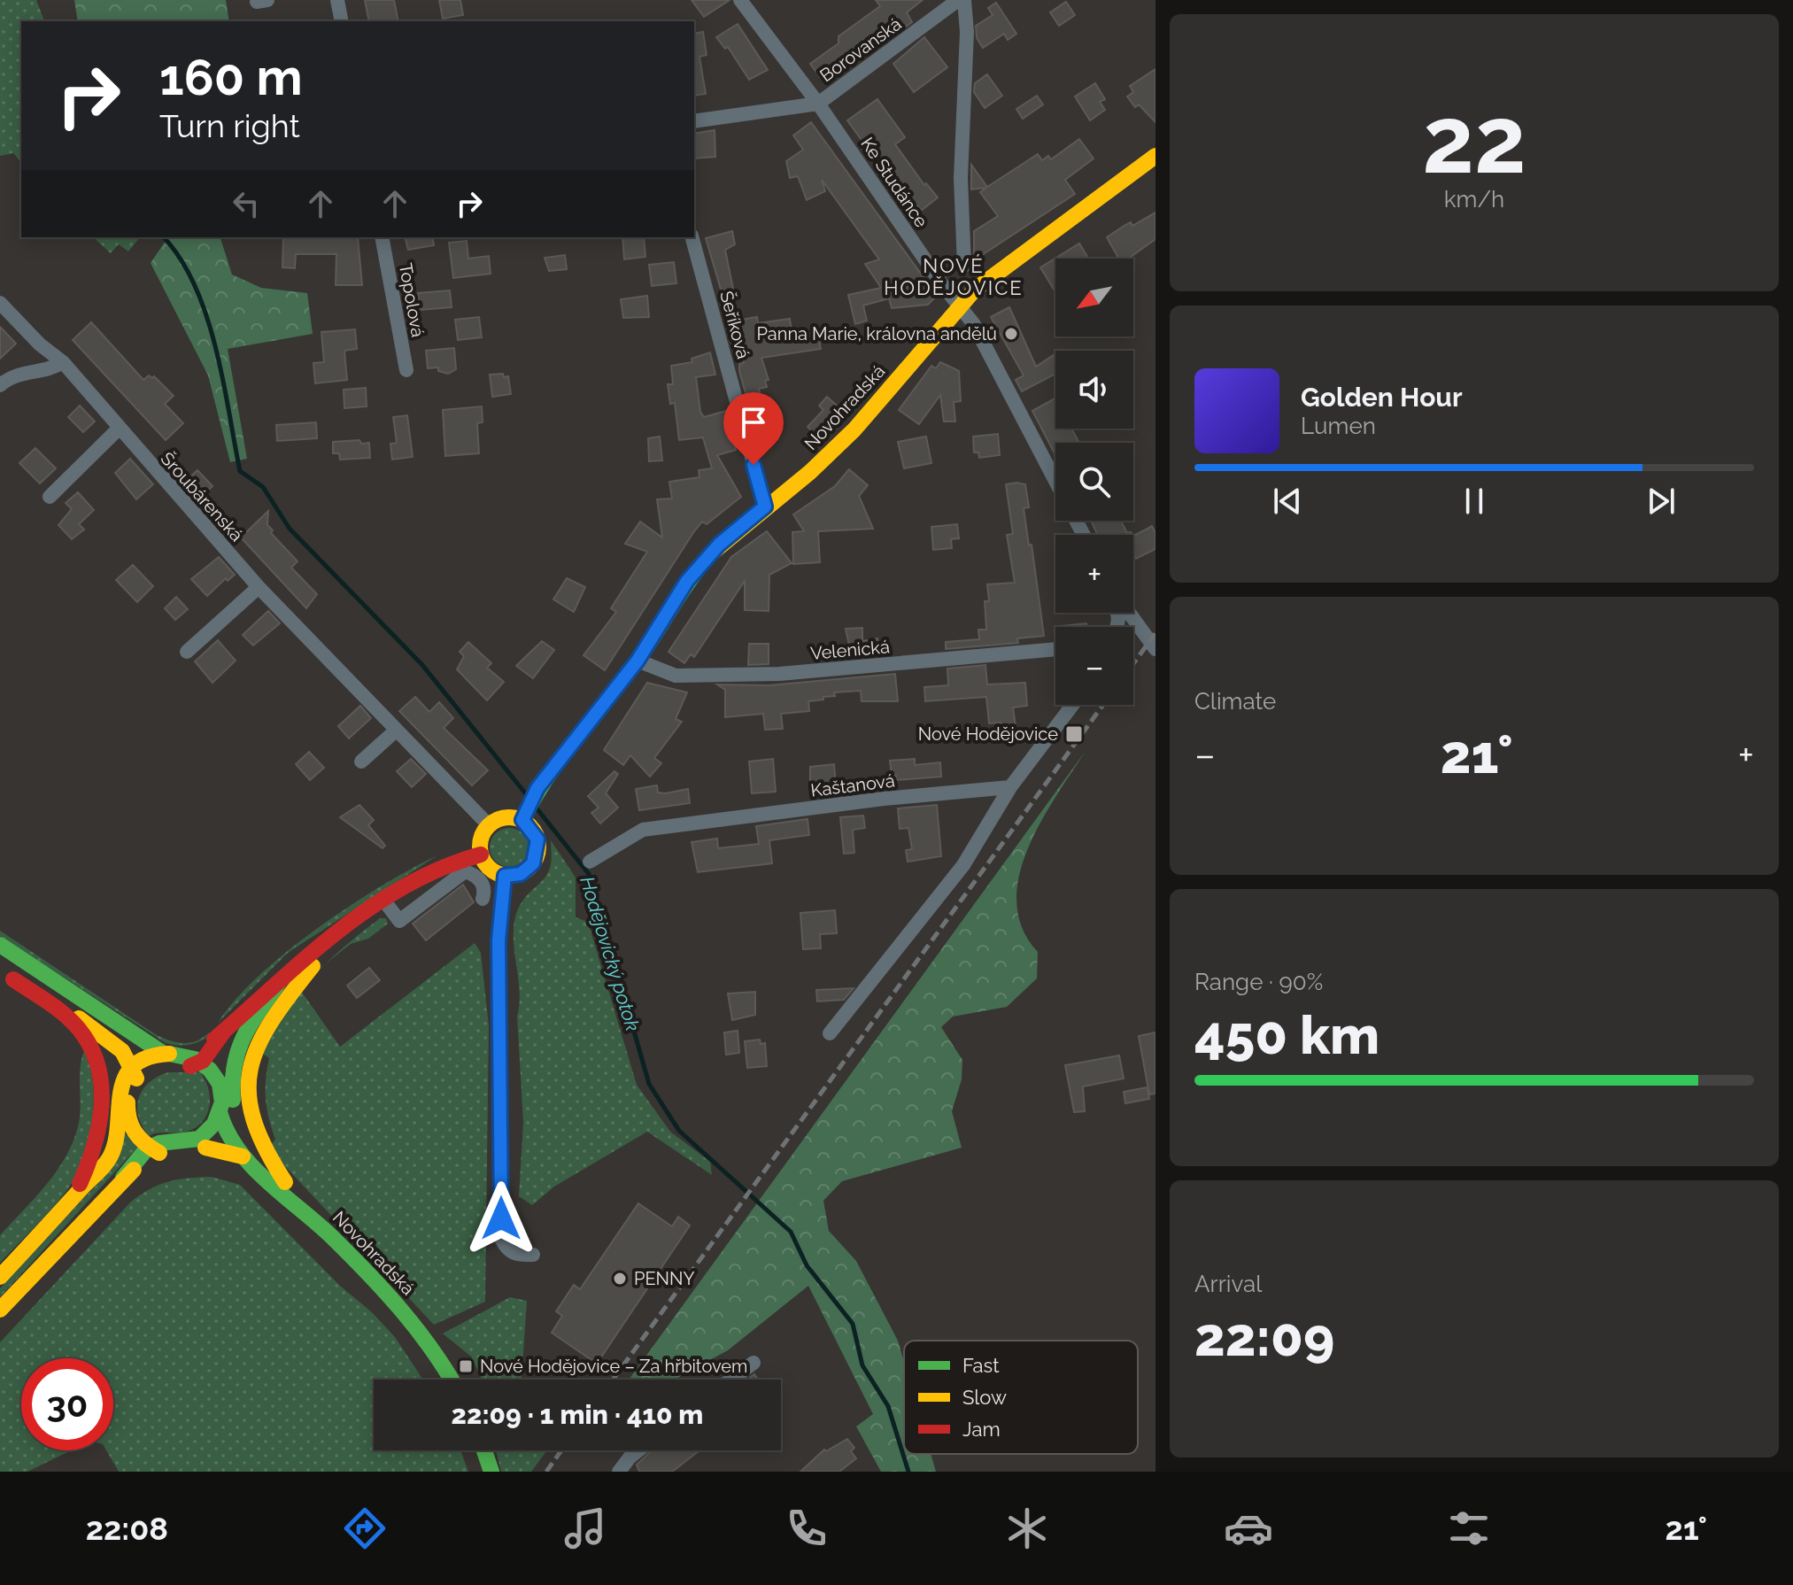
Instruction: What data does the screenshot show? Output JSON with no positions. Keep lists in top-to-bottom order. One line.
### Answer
{"streets":{"main road":["Novohradská"],"street":["Borovanská","Ke Studánce","Topolová","Šeříková","Šroubárenská","Velenická","Kaštanová"]},"crossings":[["Borovanská","Ke Studánce"],["Ke Studánce","Novohradská"],["Šeříková","Novohradská"],["Novohradská","Šroubárenská"],["Novohradská","Velenická"]],"districts":["NOVÉ HODĚJOVICE"],"water":["Hodějovický potok"],"places":{"other":["Panna Marie, královna andělů","PENNY"],"transit":["Nové Hodějovice","Nové Hodějovice – Za hřbitovem"]},"legend":["Fast","Slow","Jam"],"north":"bottom left","page":{"tile":[["22","km/h"],"Climate",["Range · 90%","450 km"],["Arrival","22:09"]],"turn":["160 m","Turn right"],"map_buttons":["+","−"],"song":["Golden Hour","Lumen"],"heat":["−","21°","+"],"limit":"30","trip":"22:09 · 1 min · 410 m","tabs":["22:08","21°"]}}
